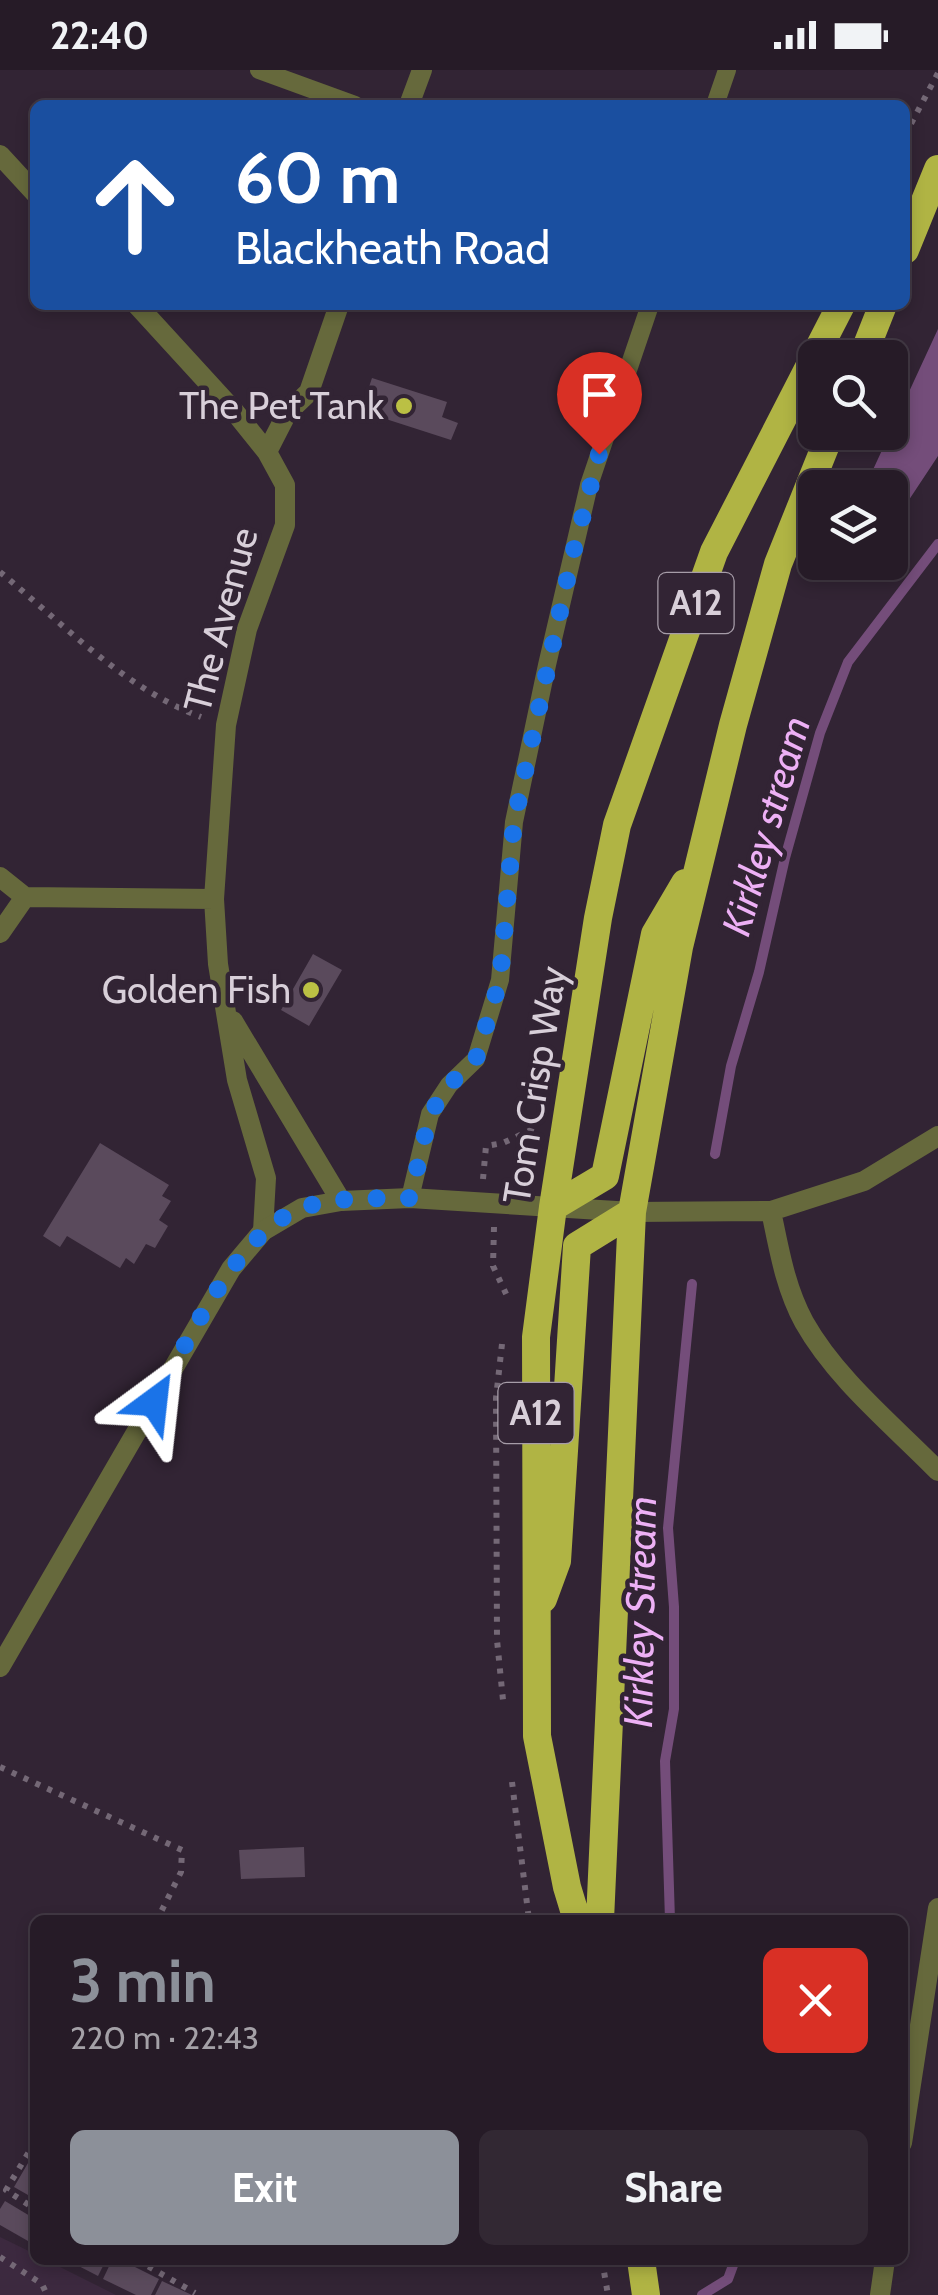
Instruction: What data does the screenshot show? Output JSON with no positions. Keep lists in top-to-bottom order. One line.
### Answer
{"streets":{"highway":["A12","Tom Crisp Way"],"street":["The Avenue"]},"water":["Kirkley stream","Kirkley Stream"],"places":["The Pet Tank","Golden Fish"],"page":{"status":"22:40","turn":["60 m","Blackheath Road"],"heading":["3 min","220 m · 22:43"],"buttons":["Exit","Share"]}}
